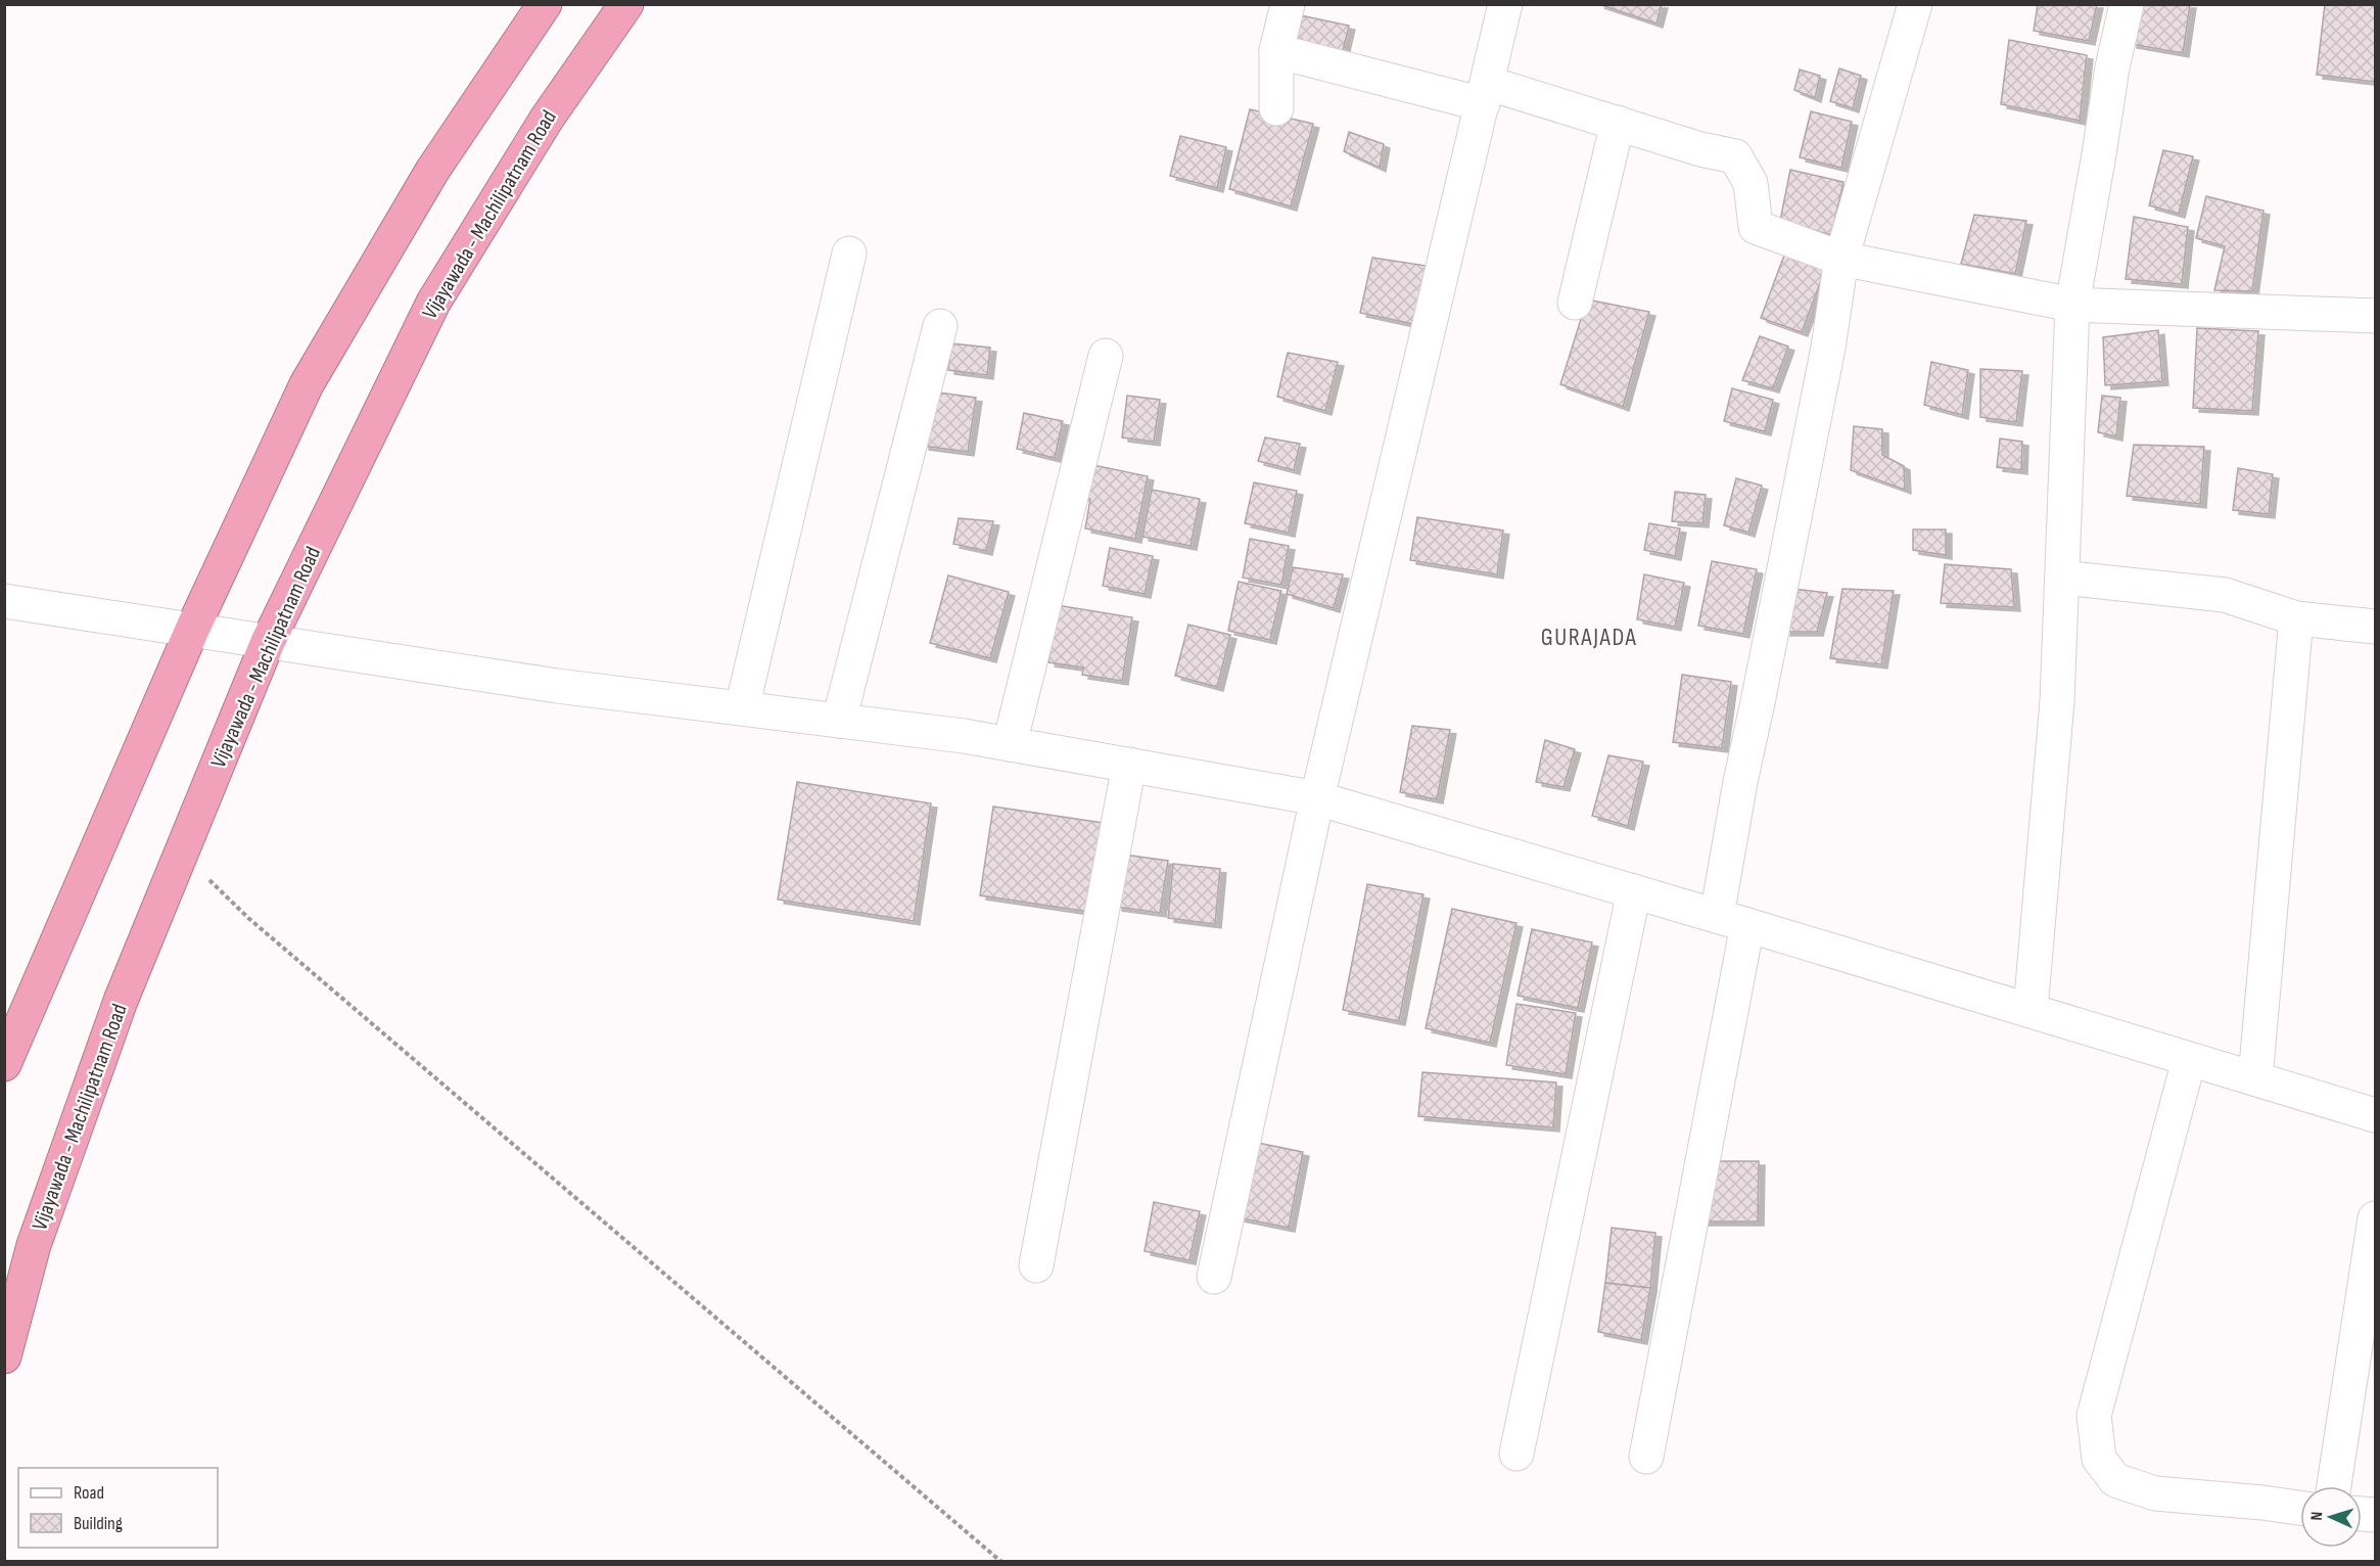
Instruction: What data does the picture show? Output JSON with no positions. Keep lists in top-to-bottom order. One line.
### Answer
{"streets":{"highway":["Vijayawada - Machilipatnam Road"]},"districts":["GURAJADA"],"legend":["Road","Building"],"north":"left"}
